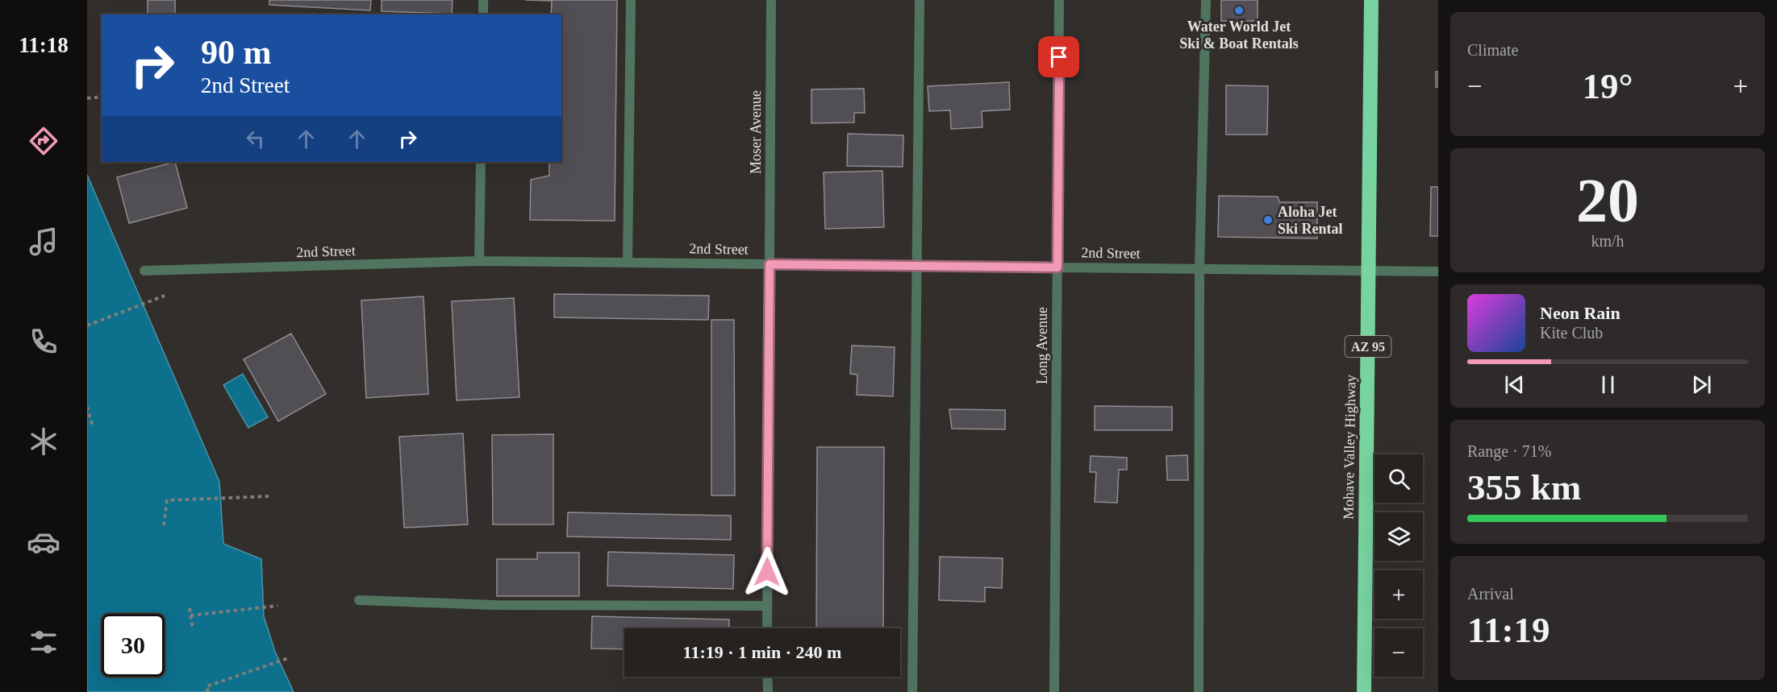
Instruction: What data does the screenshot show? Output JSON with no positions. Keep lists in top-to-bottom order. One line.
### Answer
{"streets":{"highway":["AZ 95","Mohave Valley Highway"],"street":["Moser Avenue","2nd Street","Long Avenue"]},"crossings":[["Moser Avenue","2nd Street"],["2nd Street","Long Avenue"],["2nd Street","Mohave Valley Highway"]],"places":["Water World Jet Ski & Boat Rentals","Aloha Jet Ski Rental"],"page":{"tabs":"11:18","tile":["Climate",["20","km/h"],["Range · 71%","355 km"],["Arrival","11:19"]],"turn":["90 m","2nd Street"],"heat":["−","19°","+"],"song":["Neon Rain","Kite Club"],"map_buttons":["+","−"],"limit":"30","trip":"11:19 · 1 min · 240 m"}}
